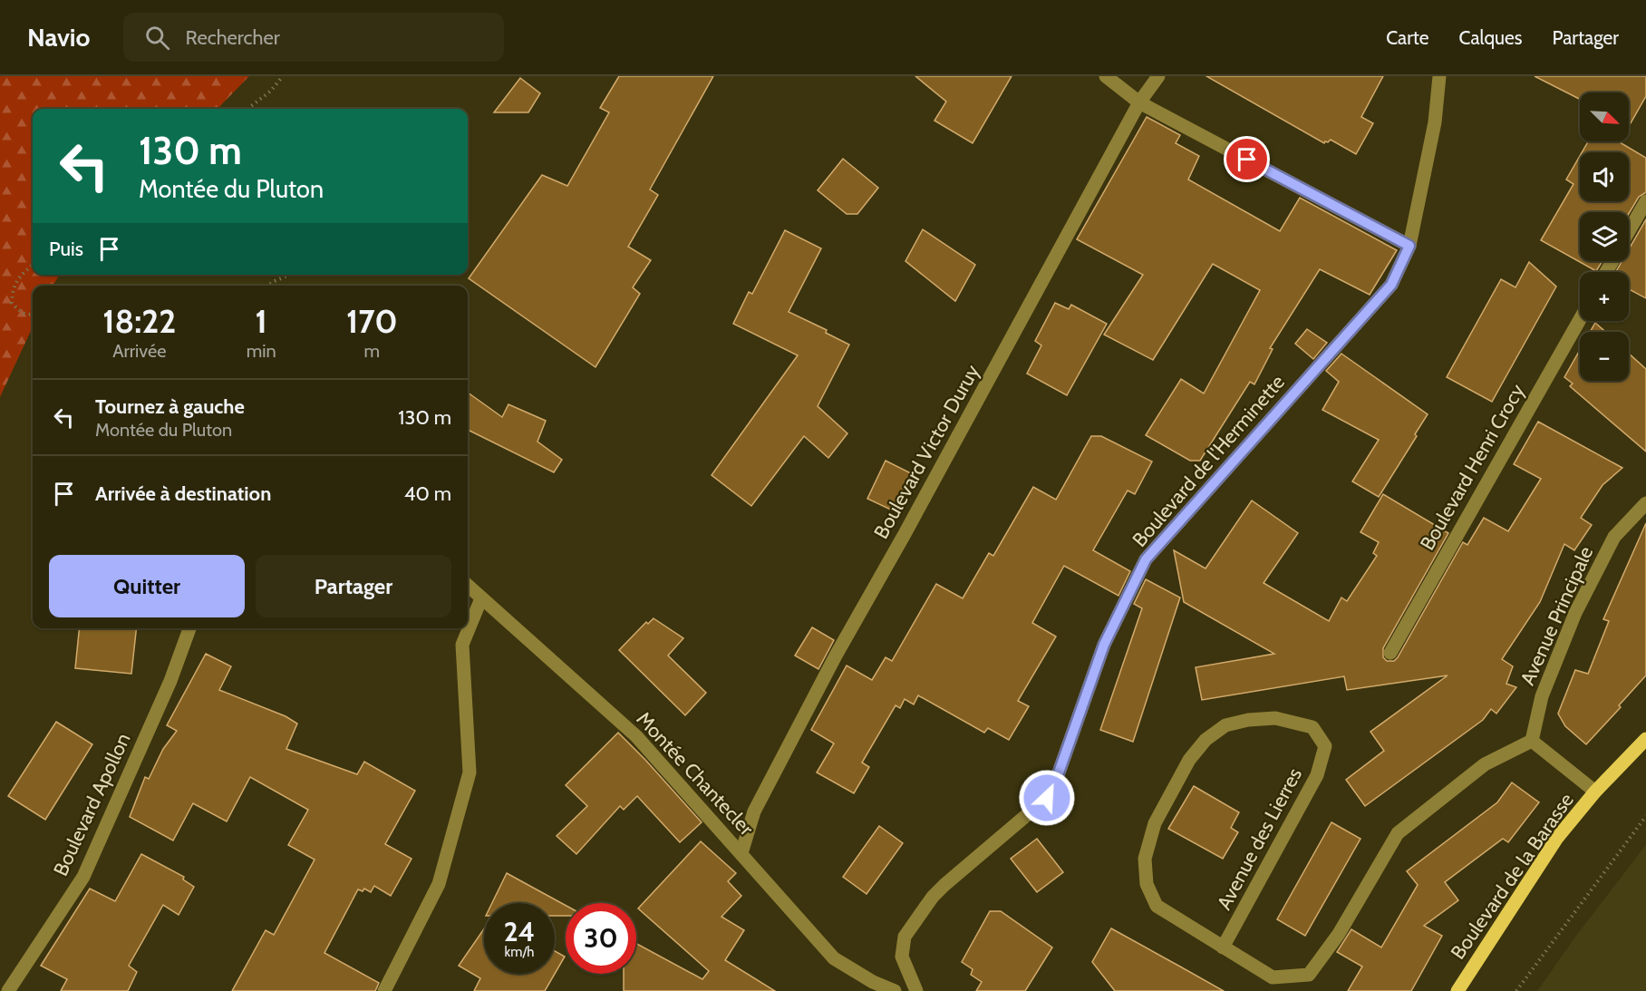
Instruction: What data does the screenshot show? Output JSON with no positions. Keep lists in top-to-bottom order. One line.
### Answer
{"streets":{"main road":["Boulevard de la Barasse"],"street":["Boulevard Victor Duruy","Boulevard de l'Herminette","Boulevard Henri Crocy","Avenue Principale","Montée Chantecler","Boulevard Apollon","Avenue des Lierres"]},"crossings":[["Boulevard Victor Duruy","Montée Chantecler"]],"north":"bottom right","page":{"header":"Navio","search":"Rechercher","nav":["Carte","Calques","Partager"],"map_buttons":["+","−"],"turn":["130 m","Montée du Pluton"],"then":"Puis","eta":["18:22","Arrivée","1","min","170","m"],"list":[{"name":"Tournez à gauche","note":"Montée du Pluton","value":"130 m"},{"name":"Arrivée à destination","value":"40 m"}],"buttons":["Quitter","Partager"],"speed":"24 km/h","limit":"30"}}
